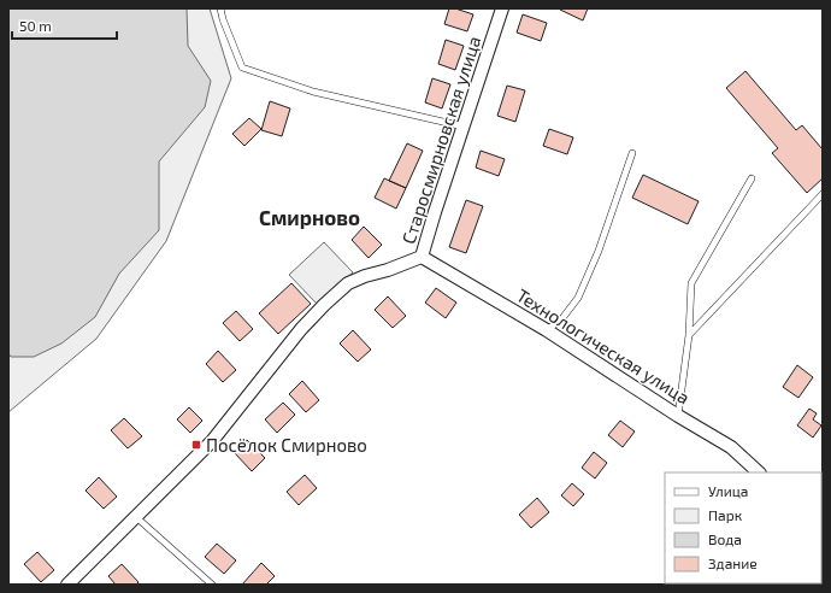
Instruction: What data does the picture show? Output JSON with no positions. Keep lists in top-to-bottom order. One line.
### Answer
{"streets":{"street":["Старосмирновская улица","Технологическая улица"]},"crossings":[["Старосмирновская улица","Технологическая улица"]],"districts":["Смирново"],"places":{"transit":["Посёлок Смирново"]},"legend":["Улица","Парк","Вода","Здание"],"scale_bar":"50 m"}
